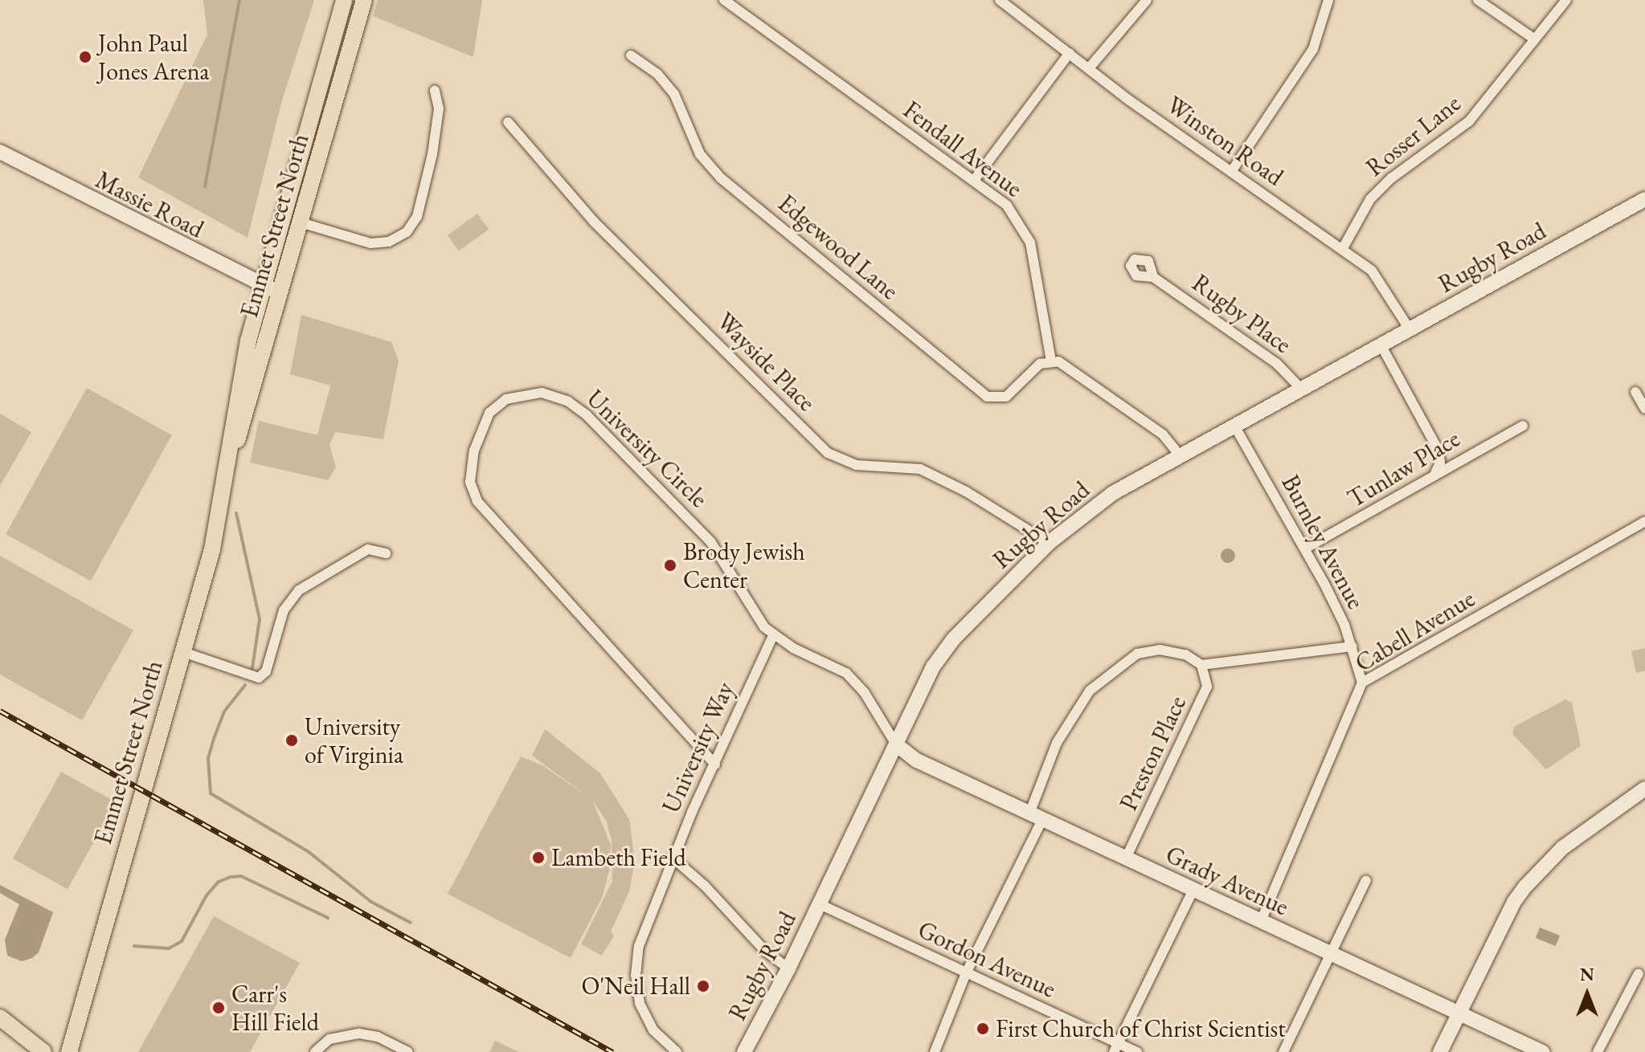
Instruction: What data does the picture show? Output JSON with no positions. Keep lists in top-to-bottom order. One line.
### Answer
{"streets":{"main road":["Emmet Street North"],"street":["Rosser Lane","Winston Road","Fendall Avenue","Massie Road","Edgewood Lane","Rugby Road","Rugby Place","Wayside Place","University Circle","Tunlaw Place","Burnley Avenue","Cabell Avenue","University Way","Preston Place","Grady Avenue","Gordon Avenue"]},"crossings":[["Rosser Lane","Winston Road"],["Winston Road","Rugby Road"],["Fendall Avenue","Edgewood Lane"],["Massie Road","Emmet Street North"],["Rugby Road","Rugby Place"],["Rugby Road","Wayside Place"],["Rugby Road","University Circle"],["Rugby Road","Burnley Avenue"],["Rugby Road","Grady Avenue"],["Rugby Road","Gordon Avenue"],["University Circle","University Way"],["University Circle","Grady Avenue"],["Tunlaw Place","Burnley Avenue"],["Burnley Avenue","Cabell Avenue"],["Cabell Avenue","Grady Avenue"],["Preston Place","Grady Avenue"]],"places":["John Paul Jones Arena","Brody Jewish Center","University of Virginia","Lambeth Field","O'Neil Hall","Carr's Hill Field","First Church of Christ Scientist"],"north":"top"}
